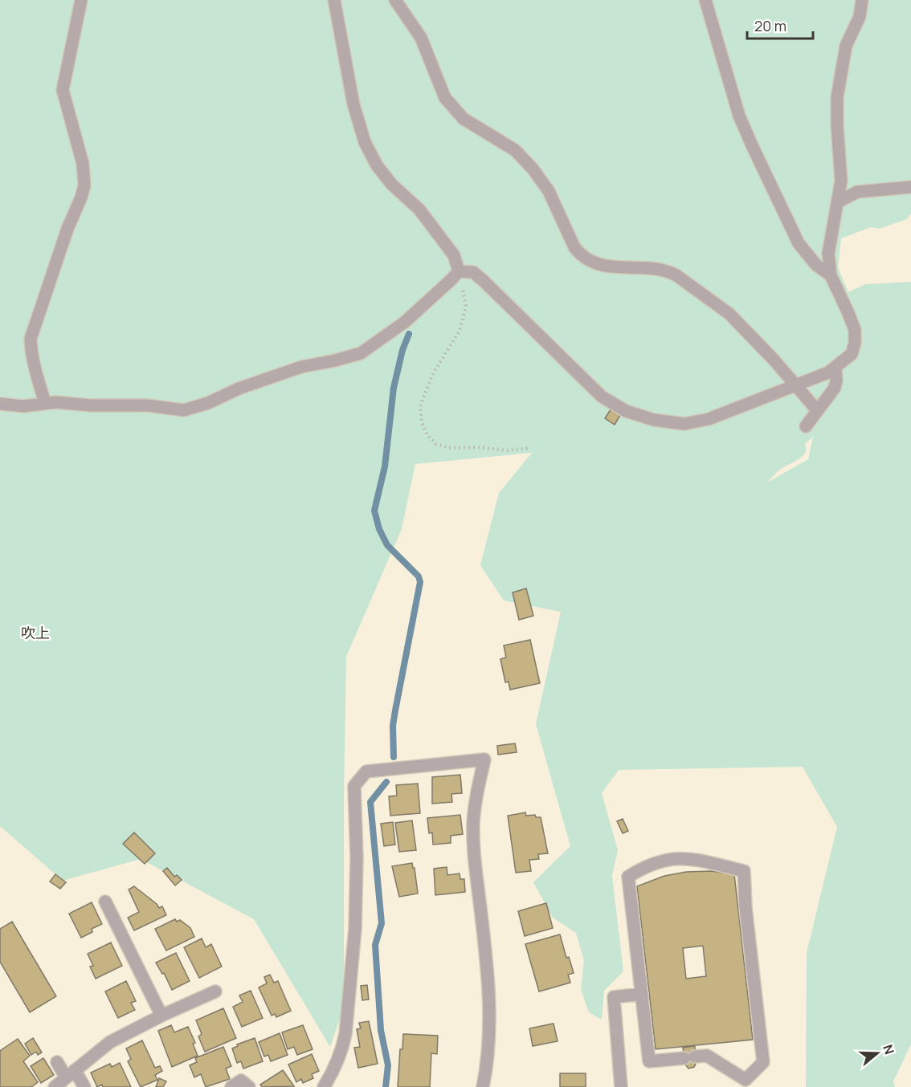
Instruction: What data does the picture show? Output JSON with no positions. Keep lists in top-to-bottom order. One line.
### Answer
{"districts":["吹上"],"scale_bar":"20 m","north":"right"}
